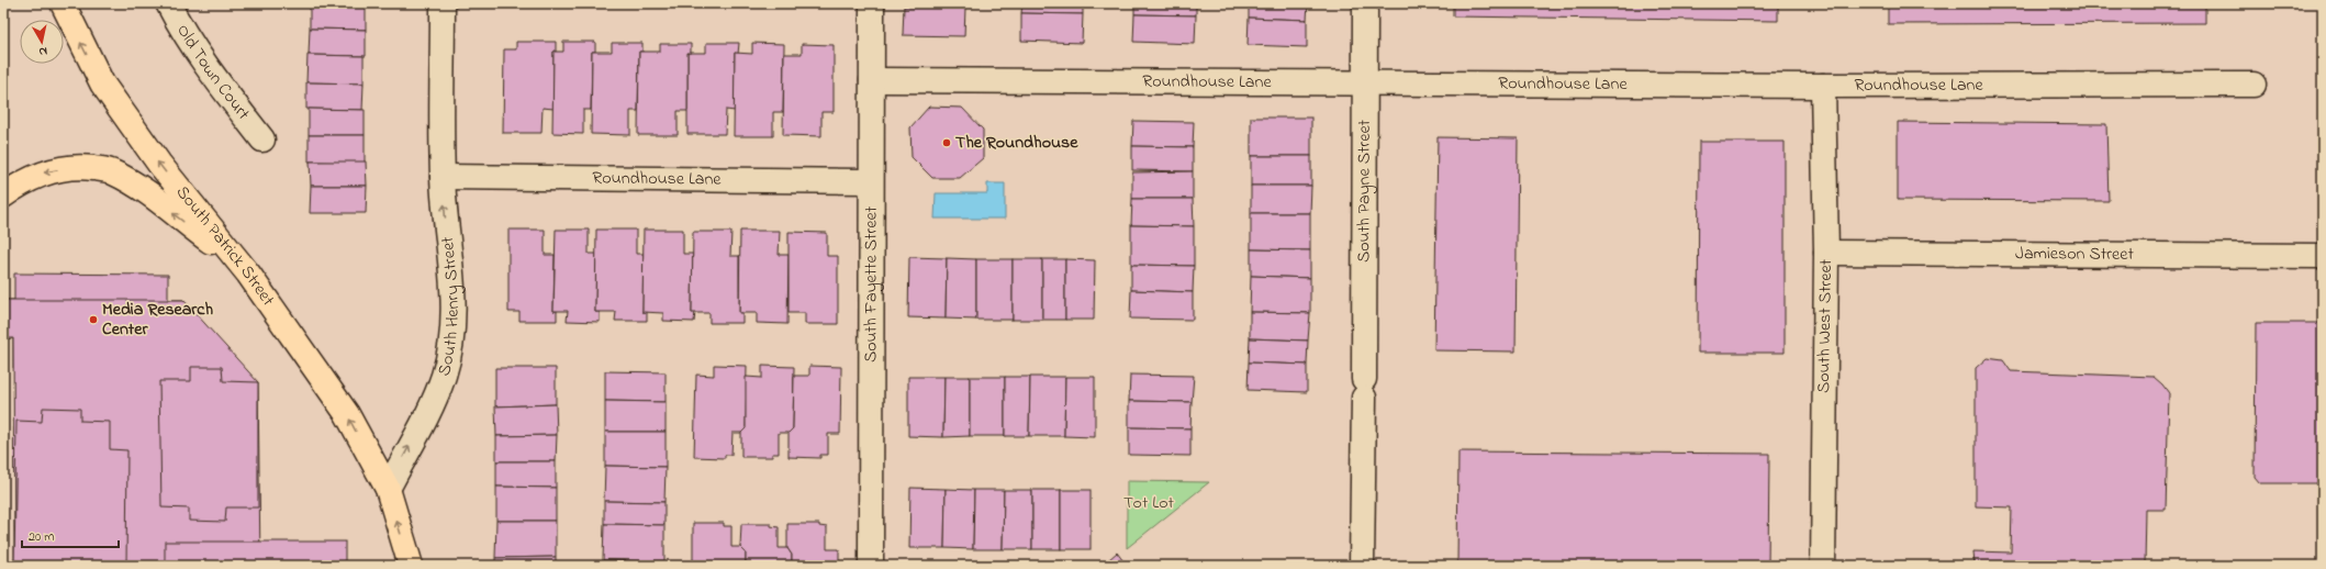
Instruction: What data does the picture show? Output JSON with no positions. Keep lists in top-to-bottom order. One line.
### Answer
{"streets":{"highway":["South Patrick Street"],"street":["Old Town Court","Roundhouse Lane","South Payne Street","Jamieson Street","South Fayette Street","South Henry Street","South West Street"]},"crossings":[["Roundhouse Lane","South Payne Street"],["Roundhouse Lane","South Fayette Street"],["Roundhouse Lane","South Henry Street"],["Roundhouse Lane","South West Street"],["South Patrick Street","South Henry Street"],["Jamieson Street","South West Street"]],"one_way":["South Patrick Street","South Henry Street"],"parks":["Tot Lot"],"places":["The Roundhouse","Media Research Center"],"scale_bar":"20 m","north":"bottom"}
